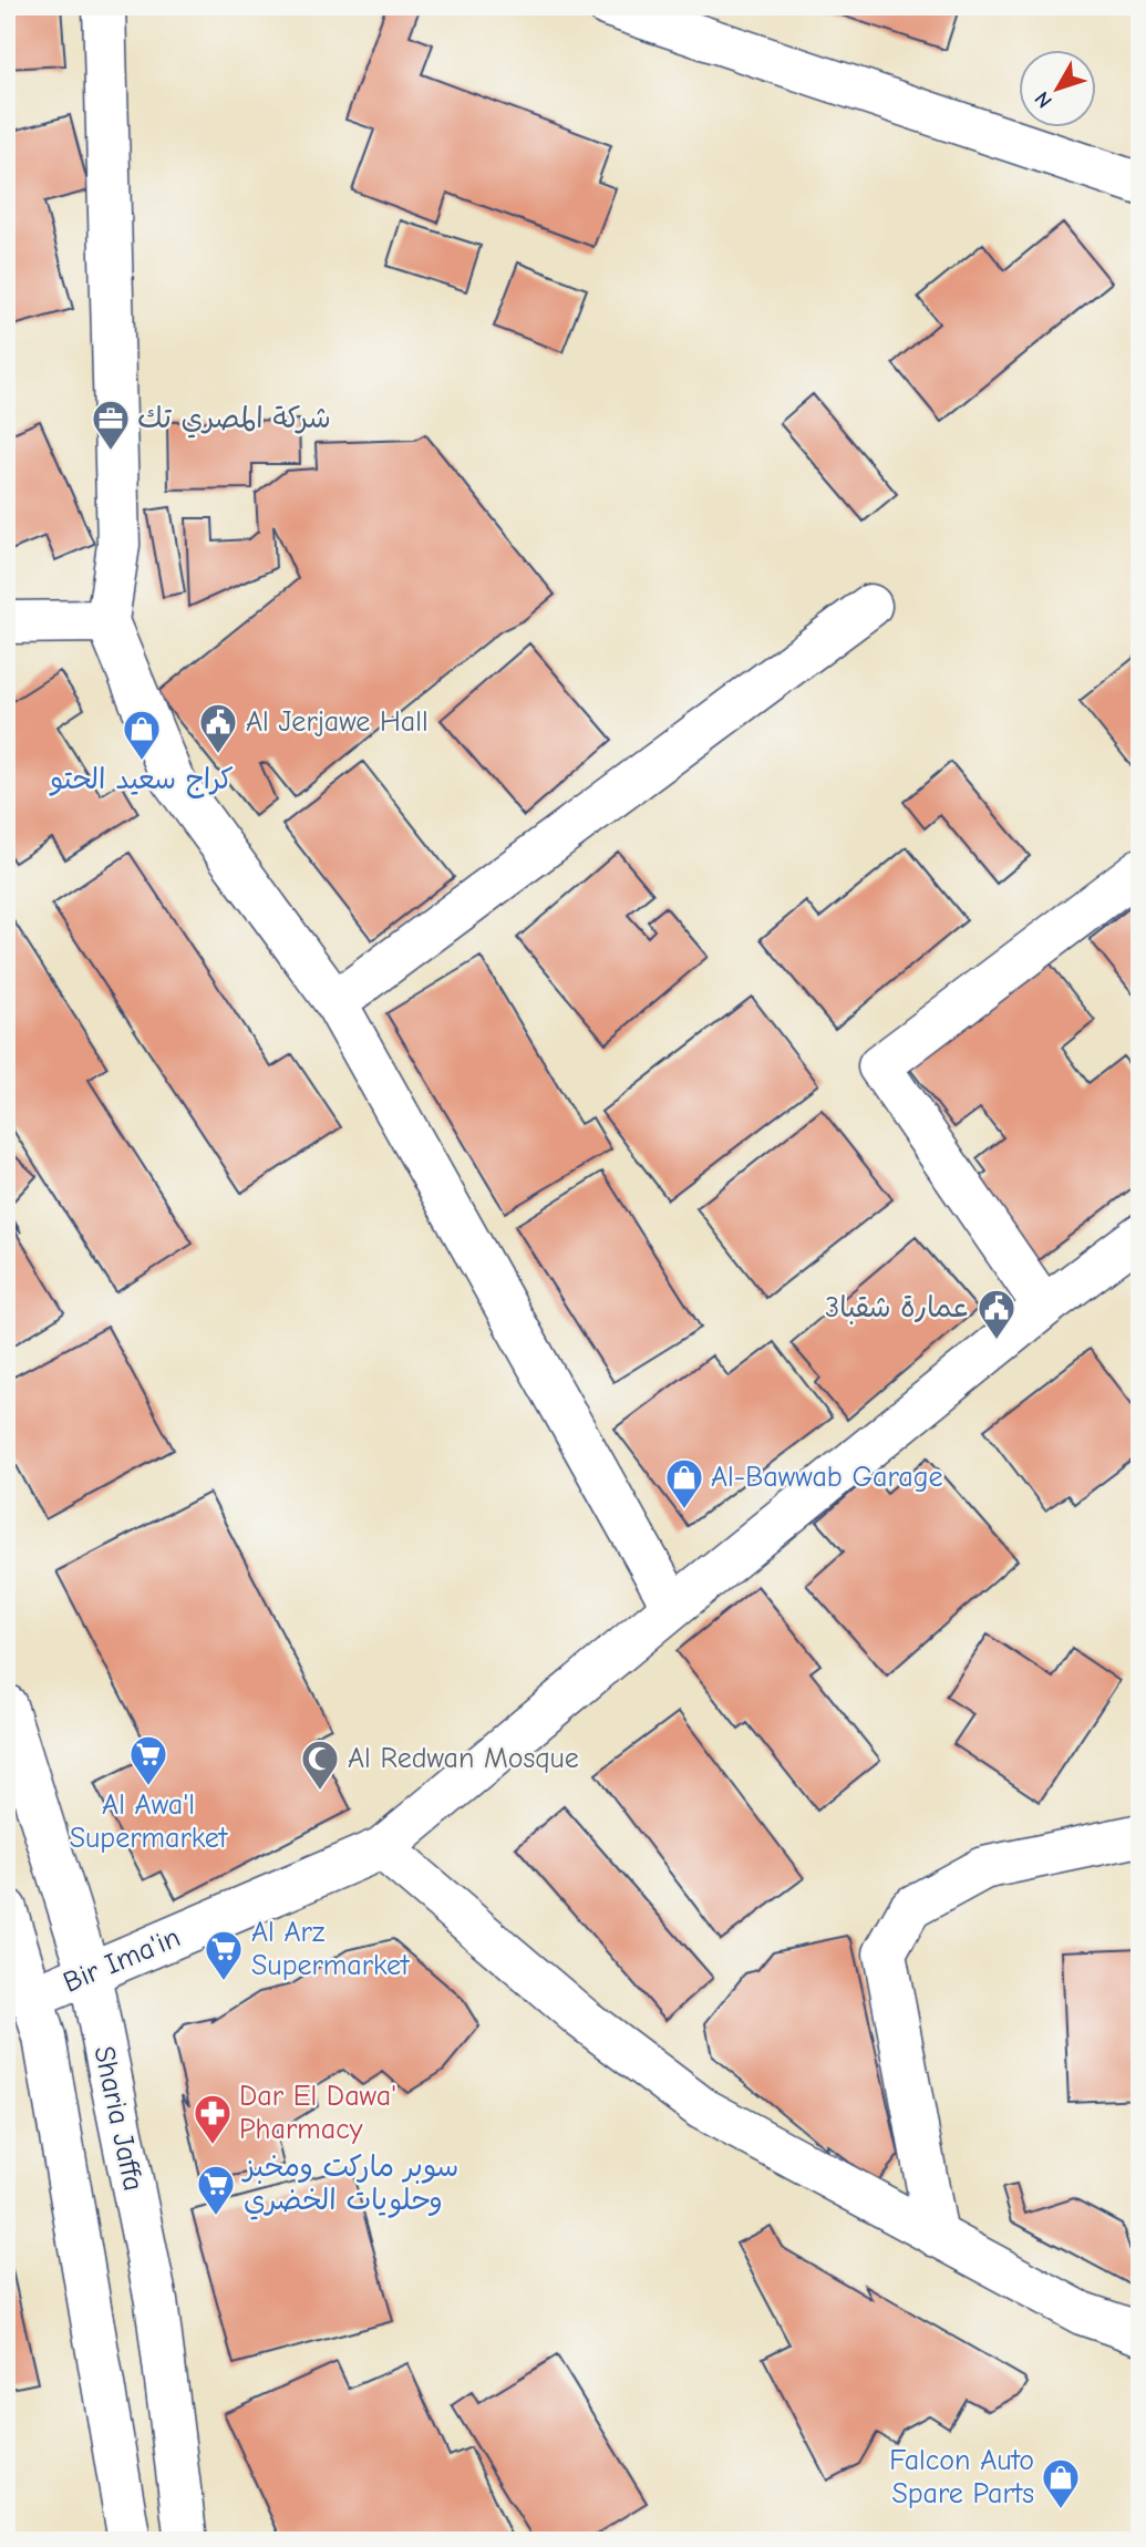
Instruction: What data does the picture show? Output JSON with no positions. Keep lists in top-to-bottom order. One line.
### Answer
{"streets":{"street":["Bir Ima'in","Sharia Jaffa"]},"crossings":[["Bir Ima'in","Sharia Jaffa"]],"places":{"office":["شركة المصري تك"],"public building":["Al Jerjawe Hall","عمارة شقبا3"],"shop":["كراج سعيد الحتو","Al-Bawwab Garage","Falcon Auto Spare Parts"],"supermarket":["Al Awa'l Supermarket","Al Arz Supermarket","سوبر ماركت ومخبز وحلويات الخضري"],"mosque":["Al Redwan Mosque"],"pharmacy":["Dar El Dawa' Pharmacy"]},"north":"bottom left"}
